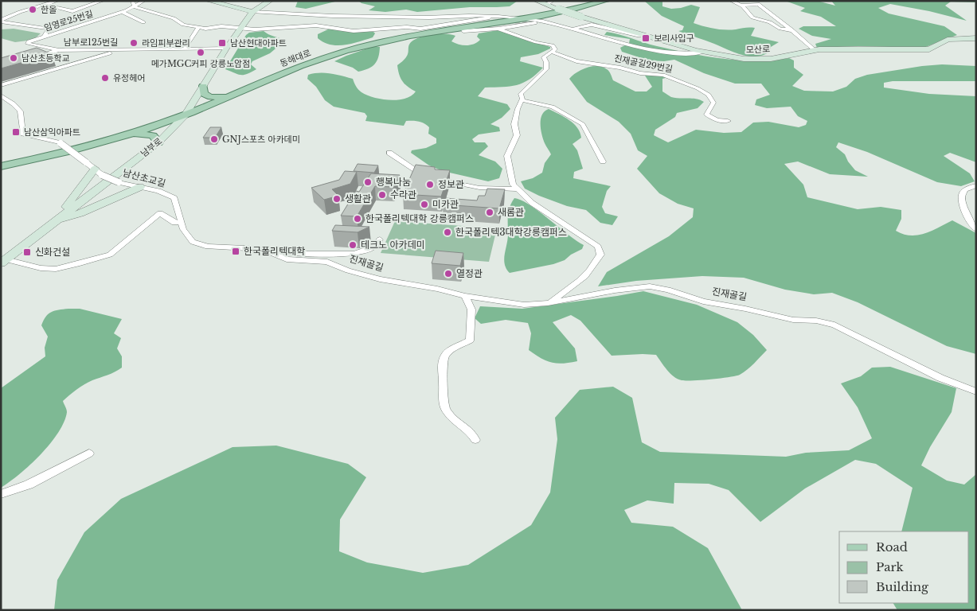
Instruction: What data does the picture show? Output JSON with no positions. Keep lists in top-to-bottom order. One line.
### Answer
{"streets":{"main road":["동해대로"],"street":["임영로25번길","남부로125번길","모산로","진재골길29번길","남부로","남산초교길","진재골길"]},"crossings":[["임영로25번길","남부로125번길"],["남부로125번길","남부로"],["동해대로","남부로"],["남산초교길","진재골길"]],"places":{"other":["한올","라임피부관리","메가MGC커피 강릉노암점","남산초등학교","유정헤어","GNJ스포츠 아카데미","행복나눔","정보관","수라관","생활관","미카관","새롬관","한국폴리텍대학 강릉캠퍼스","한국폴리텍3대학강릉캠퍼스","테크노 아카데미","열정관"],"transit":["보리사입구","남산현대아파트","남산삼익아파트","한국폴리텍대학","신화건설"]},"legend":["Road","Park","Building"]}
